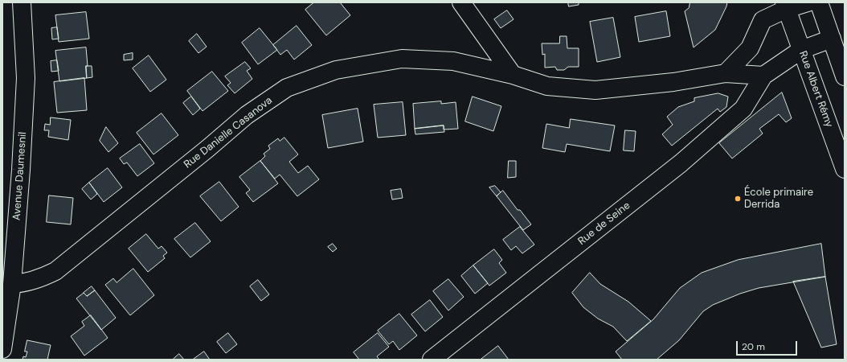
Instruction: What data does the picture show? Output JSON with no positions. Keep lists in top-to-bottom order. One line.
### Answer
{"streets":{"street":["Rue Albert Rémy","Rue Danielle Casanova","Avenue Daumesnil","Rue de Seine"]},"crossings":[["Rue Danielle Casanova","Avenue Daumesnil"],["Rue Danielle Casanova","Rue de Seine"]],"places":["École primaire Derrida"],"scale_bar":"20 m"}
